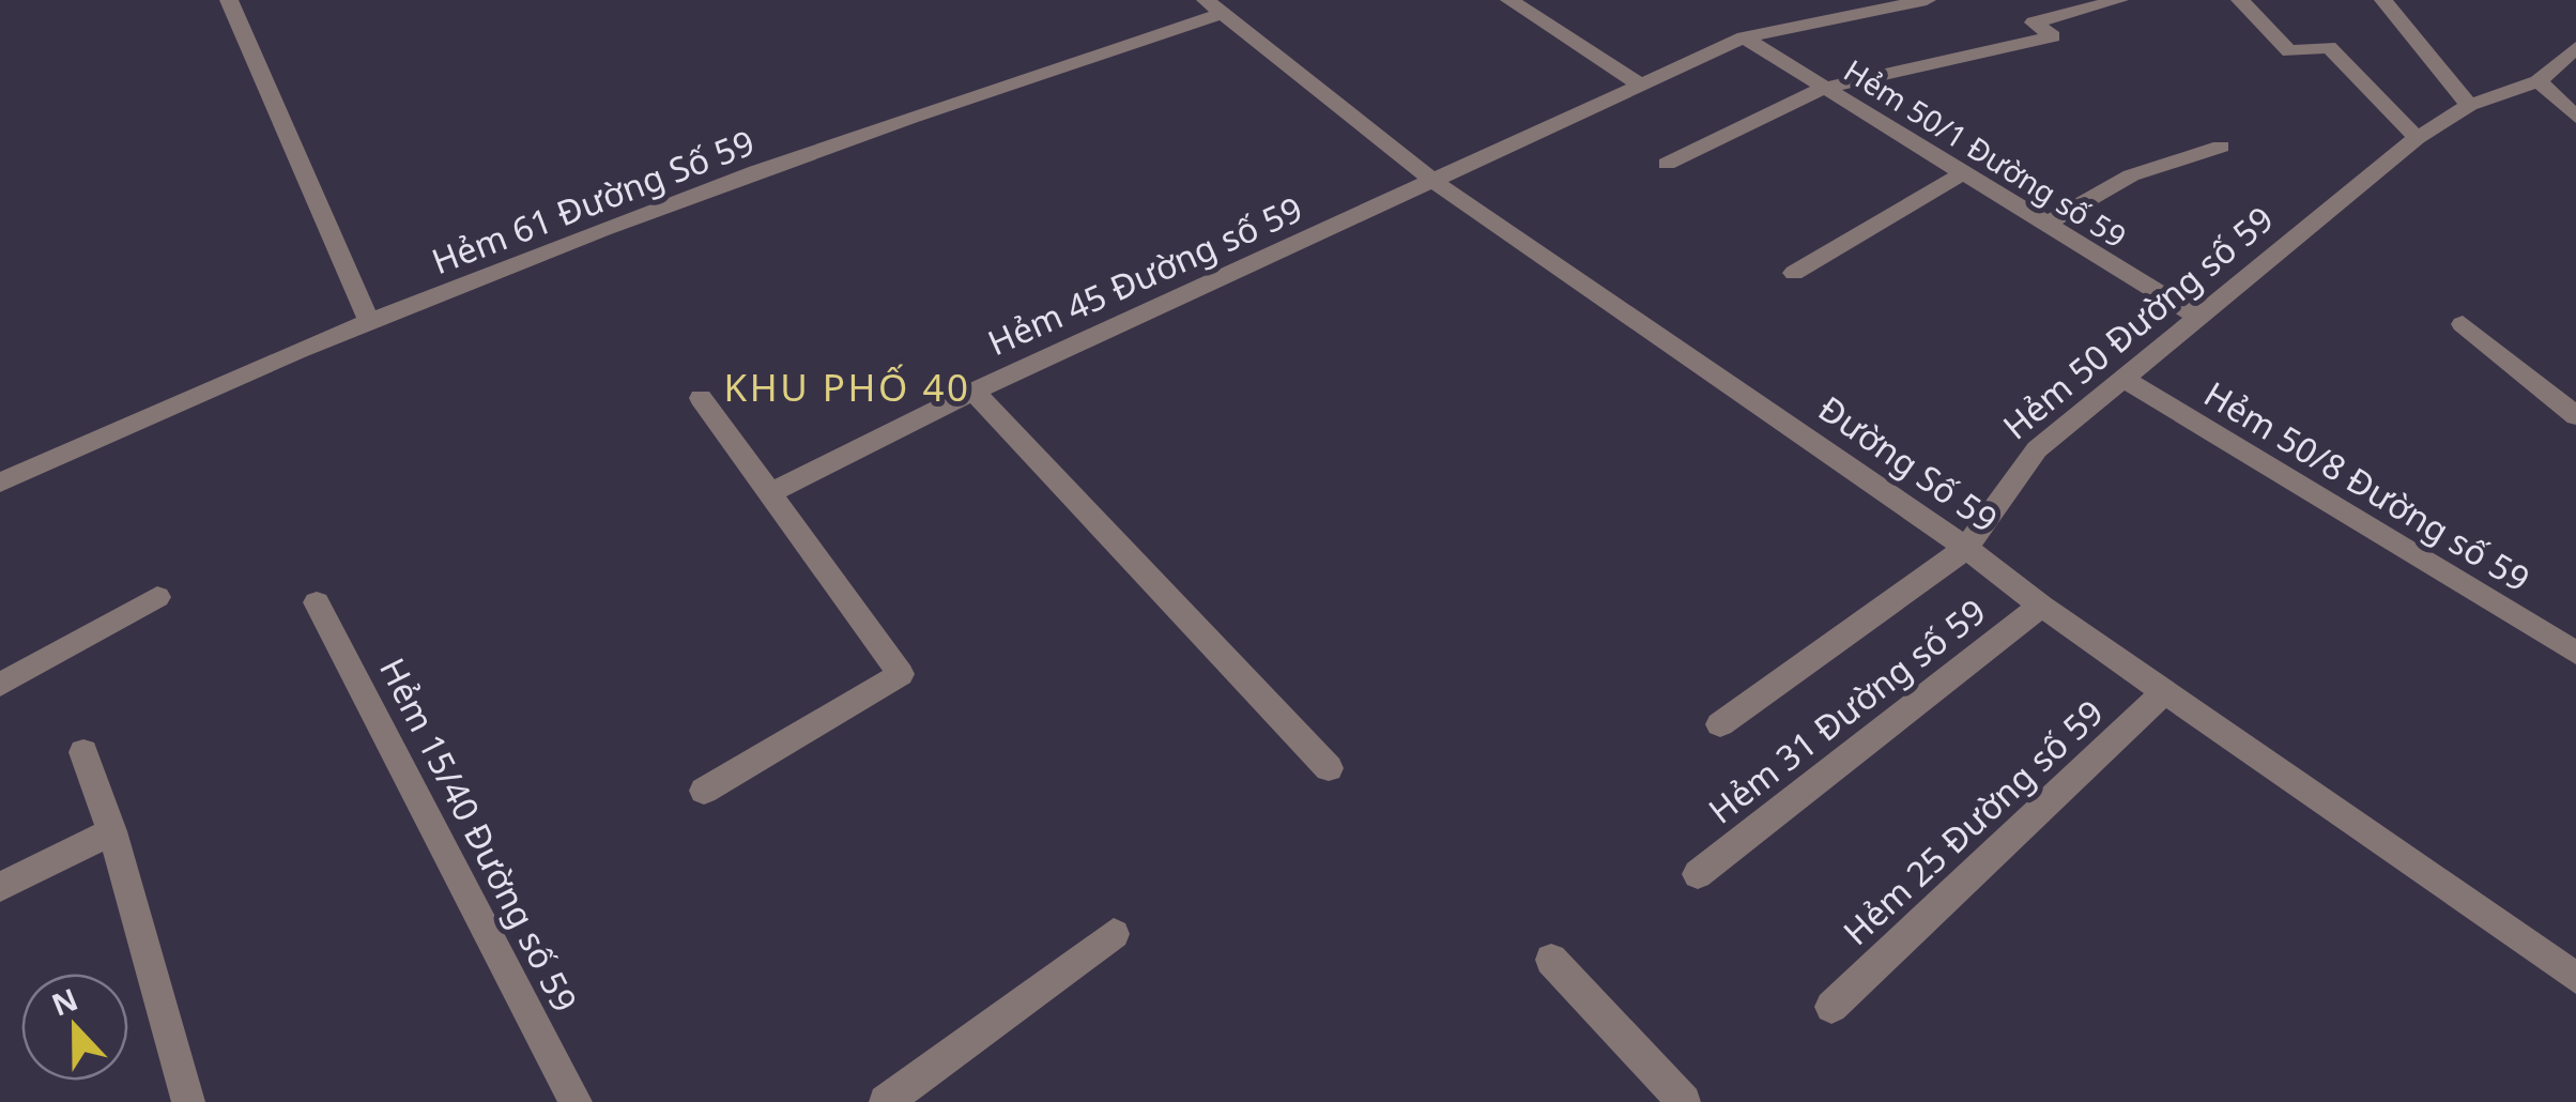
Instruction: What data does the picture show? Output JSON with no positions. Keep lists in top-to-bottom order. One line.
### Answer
{"streets":{"street":["Hẻm 50/1 Đường số 59","Hẻm 61 Đường Số 59","Hẻm 45 Đường số 59","Hẻm 50 Đường số 59","Đường Số 59","Hẻm 50/8 Đường số 59","Hẻm 31 Đường số 59","Hẻm 25 Đường số 59","Hẻm 15/40 Đường số 59"]},"crossings":[["Hẻm 50/1 Đường số 59","Hẻm 45 Đường số 59"],["Hẻm 50/1 Đường số 59","Hẻm 50 Đường số 59"],["Hẻm 61 Đường Số 59","Đường Số 59"],["Hẻm 45 Đường số 59","Đường Số 59"],["Hẻm 50 Đường số 59","Đường Số 59"],["Hẻm 50 Đường số 59","Hẻm 50/8 Đường số 59"],["Đường Số 59","Hẻm 31 Đường số 59"],["Đường Số 59","Hẻm 25 Đường số 59"]],"districts":["KHU PHỐ 40"],"north":"top"}
